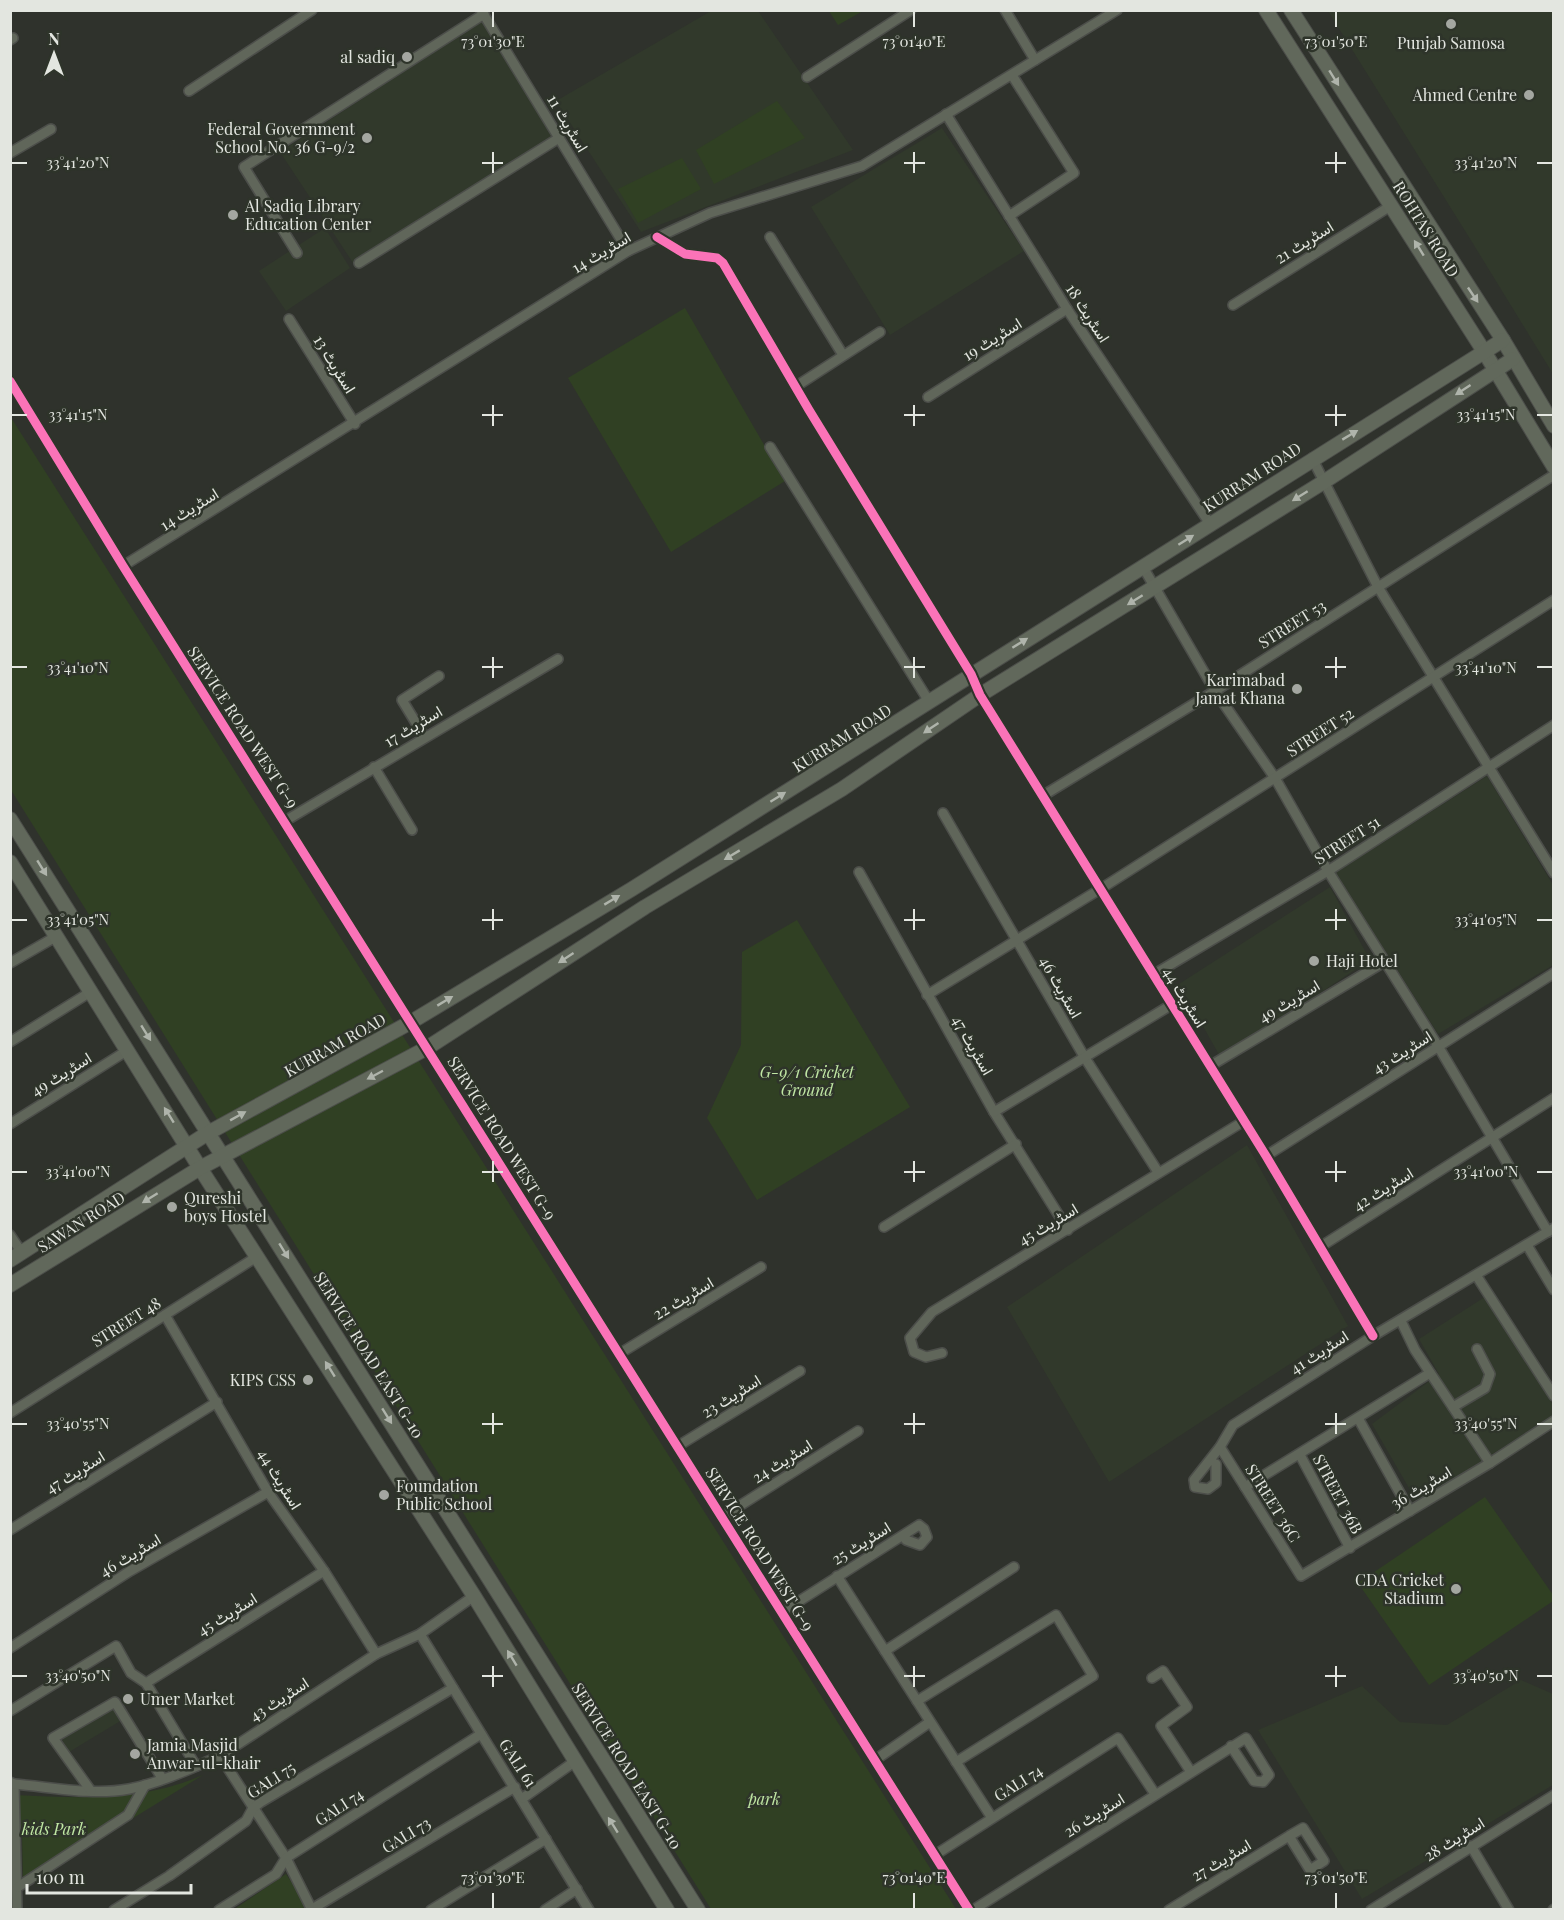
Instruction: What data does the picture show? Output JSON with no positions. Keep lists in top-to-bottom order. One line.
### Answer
{"streets":{"main road":["ROHTAS ROAD","KURRAM ROAD","SAWAN ROAD","SERVICE ROAD EAST G-10"],"street":["اسٹریٹ 11","اسٹریٹ 21","اسٹریٹ 14","اسٹریٹ 18","اسٹریٹ 19","اسٹریٹ 13","STREET 53","اسٹریٹ 17","SERVICE ROAD WEST G-9","STREET 52","STREET 51","اسٹریٹ 46","اسٹریٹ 44","اسٹریٹ 49","اسٹریٹ 47","اسٹریٹ 43","اسٹریٹ 42","اسٹریٹ 45","اسٹریٹ 22","STREET 48","اسٹریٹ 41","اسٹریٹ 23","اسٹریٹ 24","اسٹریٹ 36","STREET 36B","STREET 36C","اسٹریٹ 25","GALI 61","GALI 75","GALI 74","اسٹریٹ 26","GALI 73","اسٹریٹ 28","اسٹریٹ 27"]},"crossings":[["اسٹریٹ 11","اسٹریٹ 14"],["ROHTAS ROAD","اسٹریٹ 21"],["ROHTAS ROAD","KURRAM ROAD"],["اسٹریٹ 14","اسٹریٹ 18"],["اسٹریٹ 14","اسٹریٹ 13"],["اسٹریٹ 14","SERVICE ROAD WEST G-9"],["اسٹریٹ 14","اسٹریٹ 44"],["اسٹریٹ 18","اسٹریٹ 19"],["اسٹریٹ 18","KURRAM ROAD"],["KURRAM ROAD","SERVICE ROAD WEST G-9"],["KURRAM ROAD","اسٹریٹ 44"],["KURRAM ROAD","SAWAN ROAD"],["KURRAM ROAD","SERVICE ROAD EAST G-10"],["STREET 53","اسٹریٹ 44"],["اسٹریٹ 17","SERVICE ROAD WEST G-9"],["SERVICE ROAD WEST G-9","SAWAN ROAD"],["SERVICE ROAD WEST G-9","اسٹریٹ 22"],["SERVICE ROAD WEST G-9","اسٹریٹ 23"],["SERVICE ROAD WEST G-9","اسٹریٹ 24"],["SERVICE ROAD WEST G-9","اسٹریٹ 25"],["SERVICE ROAD WEST G-9","GALI 74"],["SERVICE ROAD WEST G-9","اسٹریٹ 26"],["STREET 52","اسٹریٹ 46"],["STREET 52","اسٹریٹ 44"],["STREET 52","اسٹریٹ 47"],["STREET 51","اسٹریٹ 44"],["اسٹریٹ 46","اسٹریٹ 44"],["اسٹریٹ 46","اسٹریٹ 45"],["اسٹریٹ 44","اسٹریٹ 49"],["اسٹریٹ 44","اسٹریٹ 47"],["اسٹریٹ 44","اسٹریٹ 43"],["اسٹریٹ 44","اسٹریٹ 42"],["اسٹریٹ 44","اسٹریٹ 45"],["اسٹریٹ 44","STREET 48"],["اسٹریٹ 44","اسٹریٹ 41"],["اسٹریٹ 47","اسٹریٹ 45"],["اسٹریٹ 43","GALI 61"],["SAWAN ROAD","SERVICE ROAD EAST G-10"],["اسٹریٹ 41","STREET 36C"],["اسٹریٹ 36","STREET 36B"],["اسٹریٹ 36","STREET 36C"],["GALI 61","GALI 75"],["GALI 61","GALI 74"],["GALI 61","GALI 73"],["GALI 74","اسٹریٹ 26"]],"parks":["G-9/1 Cricket Ground","park","kids Park"],"places":["Punjab Samosa","al sadiq","Ahmed Centre","Federal Government School No. 36 G-9/2","Al Sadiq Library Education Center","Karimabad Jamat Khana","Haji Hotel","Qureshi boys Hostel","KIPS CSS","Foundation Public School","CDA Cricket Stadium","Umer Market","Jamia Masjid Anwar-ul-khair"],"scale_bar":"100 m","north":"top","coordinates":["73°01'30\"E","73°01'40\"E","73°01'50\"E","33°41'20\"N","33°41'15\"N","33°41'10\"N","33°41'05\"N","33°41'00\"N","33°40'55\"N","33°40'50\"N"]}
